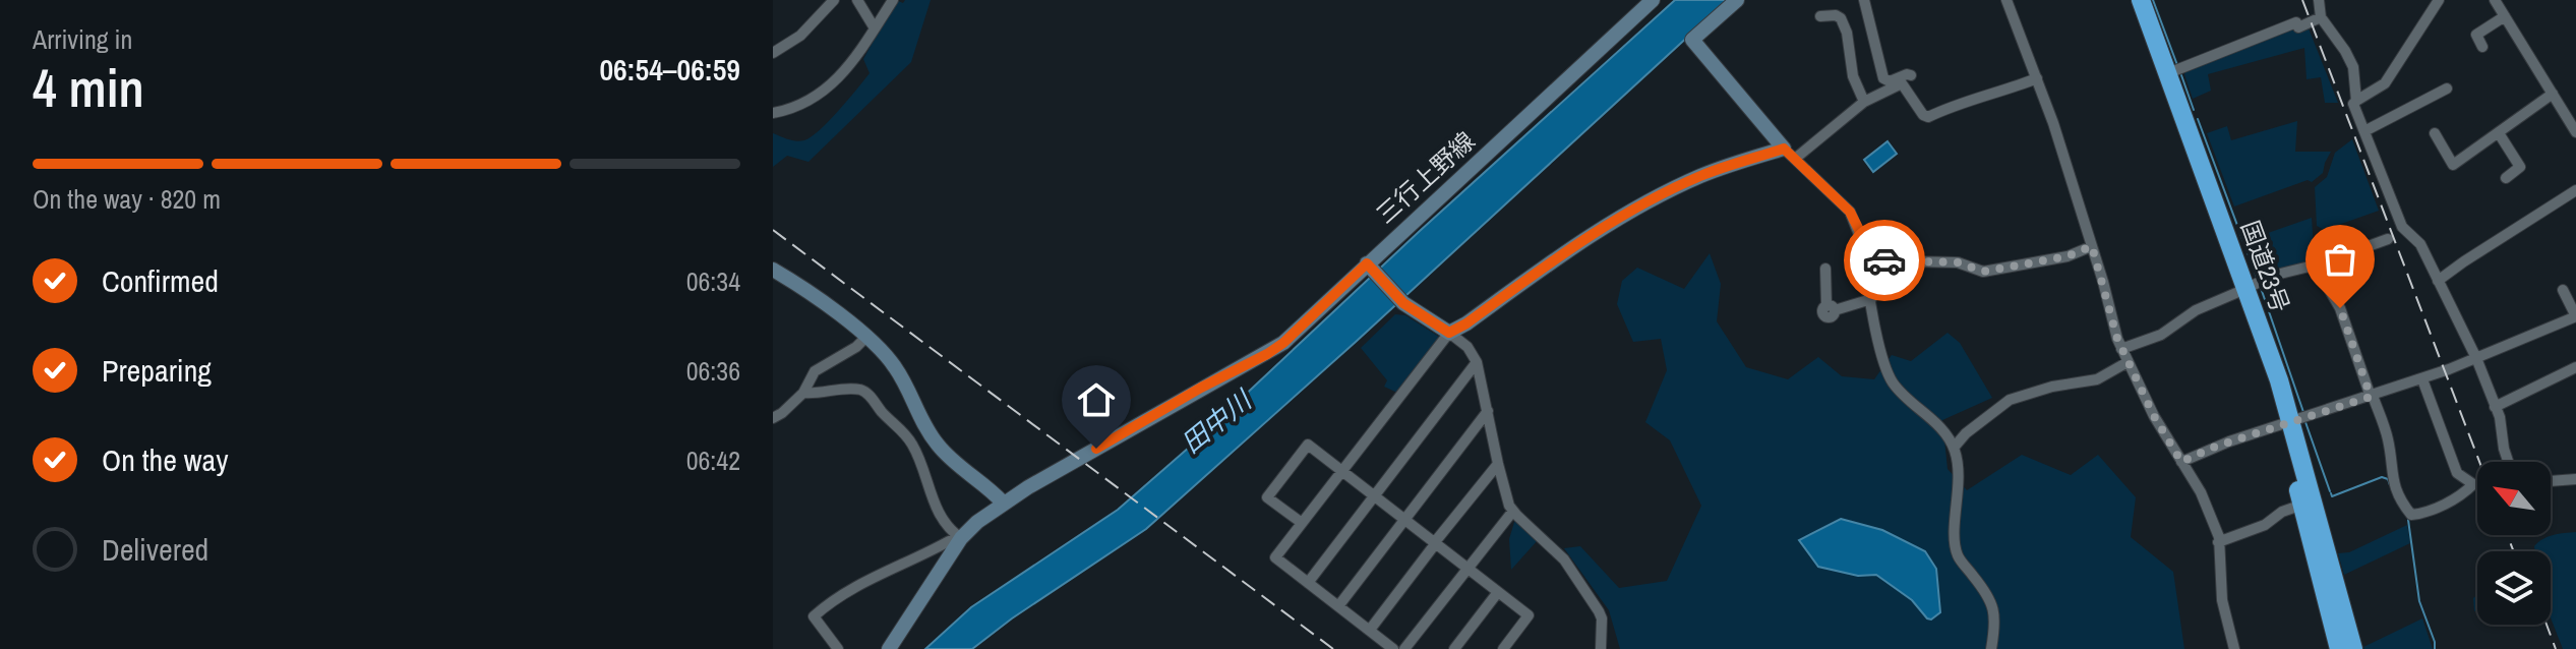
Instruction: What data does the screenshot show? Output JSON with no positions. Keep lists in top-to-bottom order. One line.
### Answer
{"streets":{"highway":["国道23号"],"street":["三行上野線"]},"water":["田中川"],"north":"top left","page":{"heading":["4 min","Arriving in","06:54–06:59"],"bar":"On the way · 820 m","list":[["Confirmed","06:34"],["Preparing","06:36"],["On the way","06:42"],"Delivered"]}}
